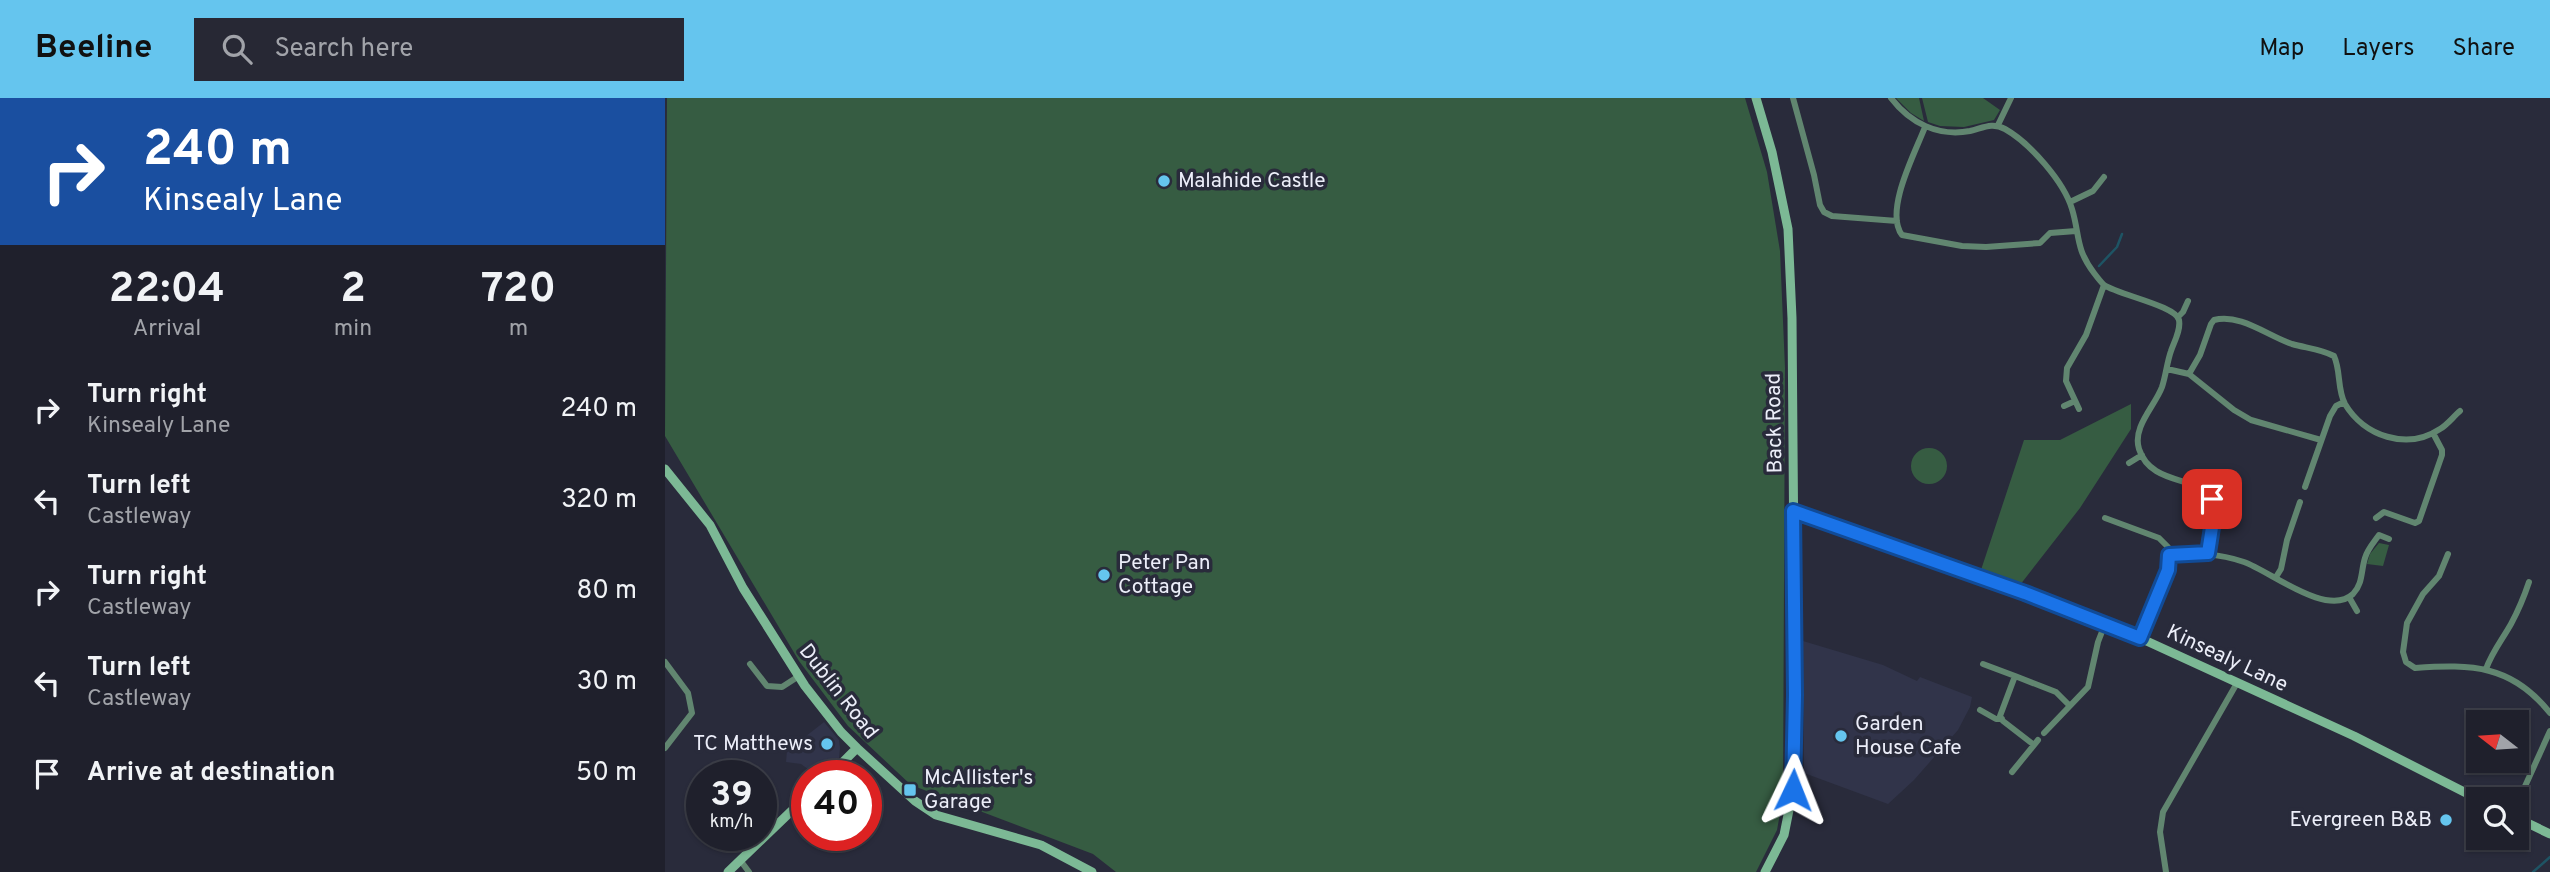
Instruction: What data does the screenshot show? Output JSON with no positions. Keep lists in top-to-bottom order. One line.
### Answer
{"streets":{"street":["Back Road","Kinsealy Lane","Dublin Road"]},"crossings":[["Back Road","Kinsealy Lane"]],"places":{"other":["Malahide Castle","Peter Pan Cottage","Garden House Cafe","TC Matthews","Evergreen B&B"],"transit":["McAllister's Garage"]},"north":"left","page":{"header":"Beeline","search":"Search here","nav":["Map","Layers","Share"],"turn":["240 m","Kinsealy Lane"],"eta":["22:04","Arrival","2","min","720","m"],"list":[{"name":"Turn right","note":"Kinsealy Lane","value":"240 m"},{"name":"Turn left","note":"Castleway","value":"320 m"},{"name":"Turn right","note":"Castleway","value":"80 m"},{"name":"Turn left","note":"Castleway","value":"30 m"},{"name":"Arrive at destination","value":"50 m"}],"speed":"39 km/h","limit":"40"}}
